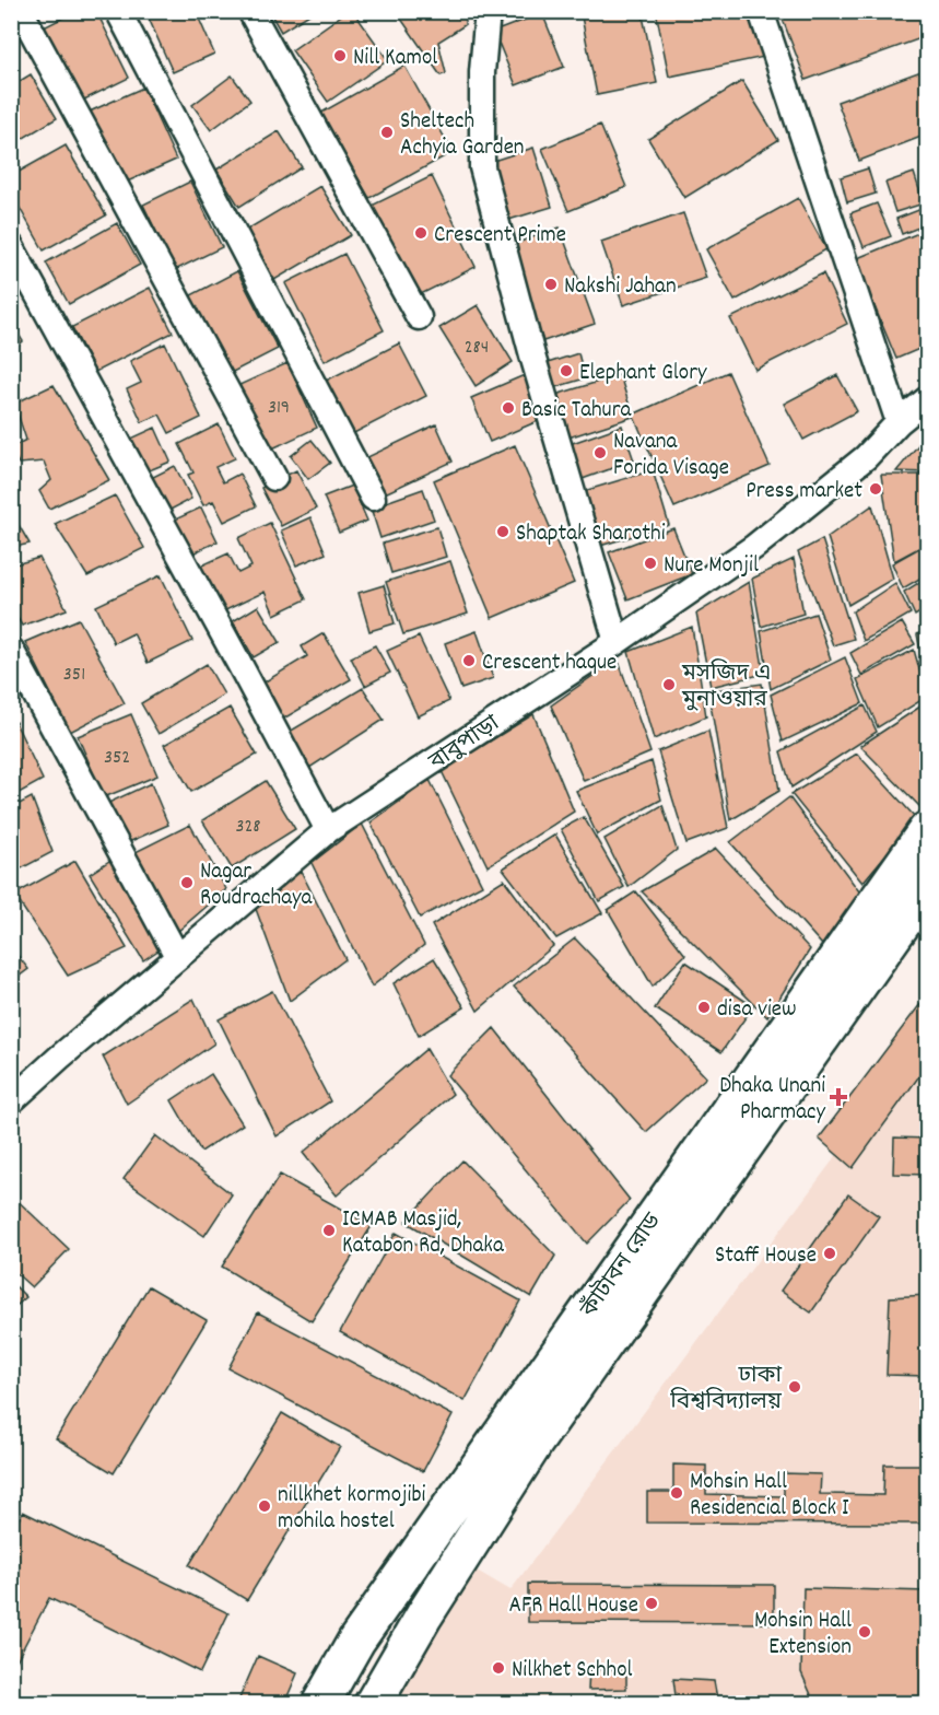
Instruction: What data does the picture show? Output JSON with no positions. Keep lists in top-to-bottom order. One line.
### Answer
{"streets":{"main road":["কাঁটাবন রোড"],"street":["বাবুপাড়া"]},"places":{"other":["Nill Kamol","Sheltech Achyia Garden","Crescent Prime","Nakshi Jahan","Elephant Glory","Basic Tahura","Navana Forida Visage","Press market","Shaptak Sharothi","Nure Monjil","Crescent haque","মসজিদ এ মুনাওয়ার","Nagar Roudrachaya","disa view","ICMAB Masjid, Katabon Rd, Dhaka","Staff House","ঢাকা বিশ্ববিদ্যালয়","Mohsin Hall Residencial Block I","nillkhet kormojibi mohila hostel","AFR Hall House","Mohsin Hall Extension","Nilkhet Schhol"],"health":["Dhaka Unani Pharmacy"]},"house_numbers":["284","319","351","352","328"]}
